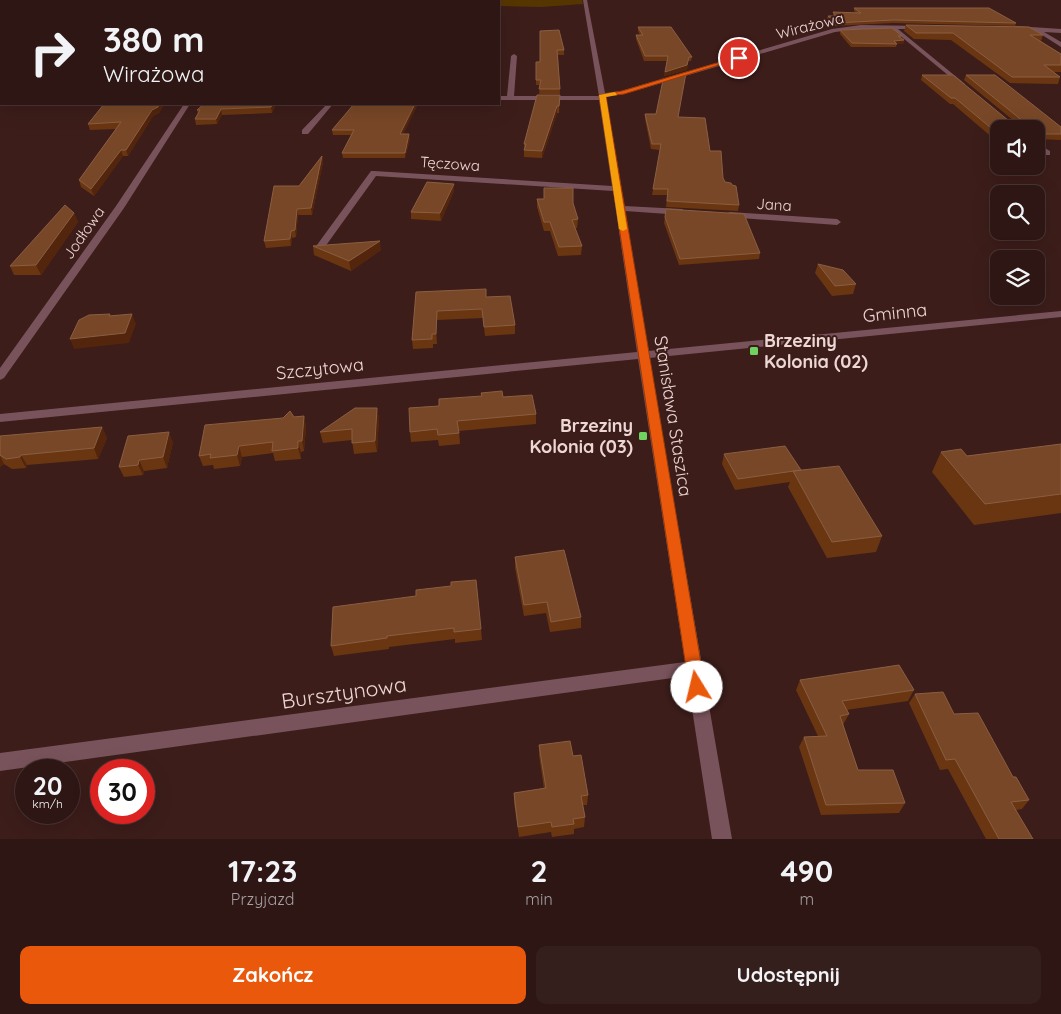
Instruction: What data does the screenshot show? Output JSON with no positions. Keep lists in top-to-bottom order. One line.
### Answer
{"streets":{"street":["Wirażowa","Tęczowa","Jana","Jodłowa","Gminna","Szczytowa","Stanisława Staszica","Bursztynowa"]},"crossings":[["Wirażowa","Stanisława Staszica"],["Tęczowa","Stanisława Staszica"],["Gminna","Szczytowa"],["Gminna","Stanisława Staszica"],["Szczytowa","Stanisława Staszica"],["Stanisława Staszica","Bursztynowa"]],"places":{"transit":["Brzeziny Kolonia (02)","Brzeziny Kolonia (03)"]},"page":{"turn":["380 m","Wirażowa"],"speed":"20 km/h","limit":"30","eta":["17:23","Przyjazd","2","min","490","m"],"buttons":["Zakończ","Udostępnij"]}}
